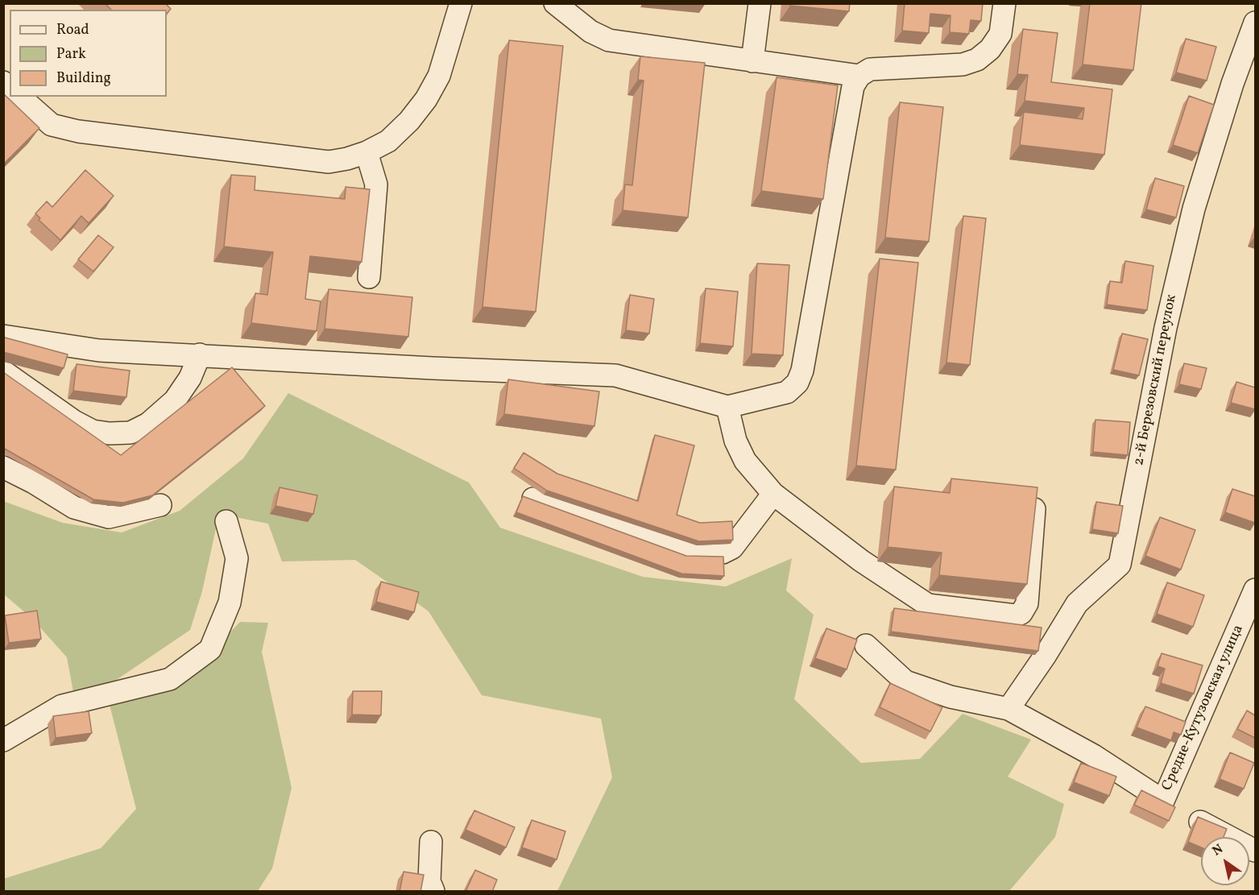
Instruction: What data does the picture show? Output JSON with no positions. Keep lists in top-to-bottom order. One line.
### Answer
{"streets":{"street":["2-й Березовский переулок","Средне-Кутузовская улица"]},"crossings":[["2-й Березовский переулок","Средне-Кутузовская улица"]],"legend":["Road","Park","Building"],"north":"top left"}
